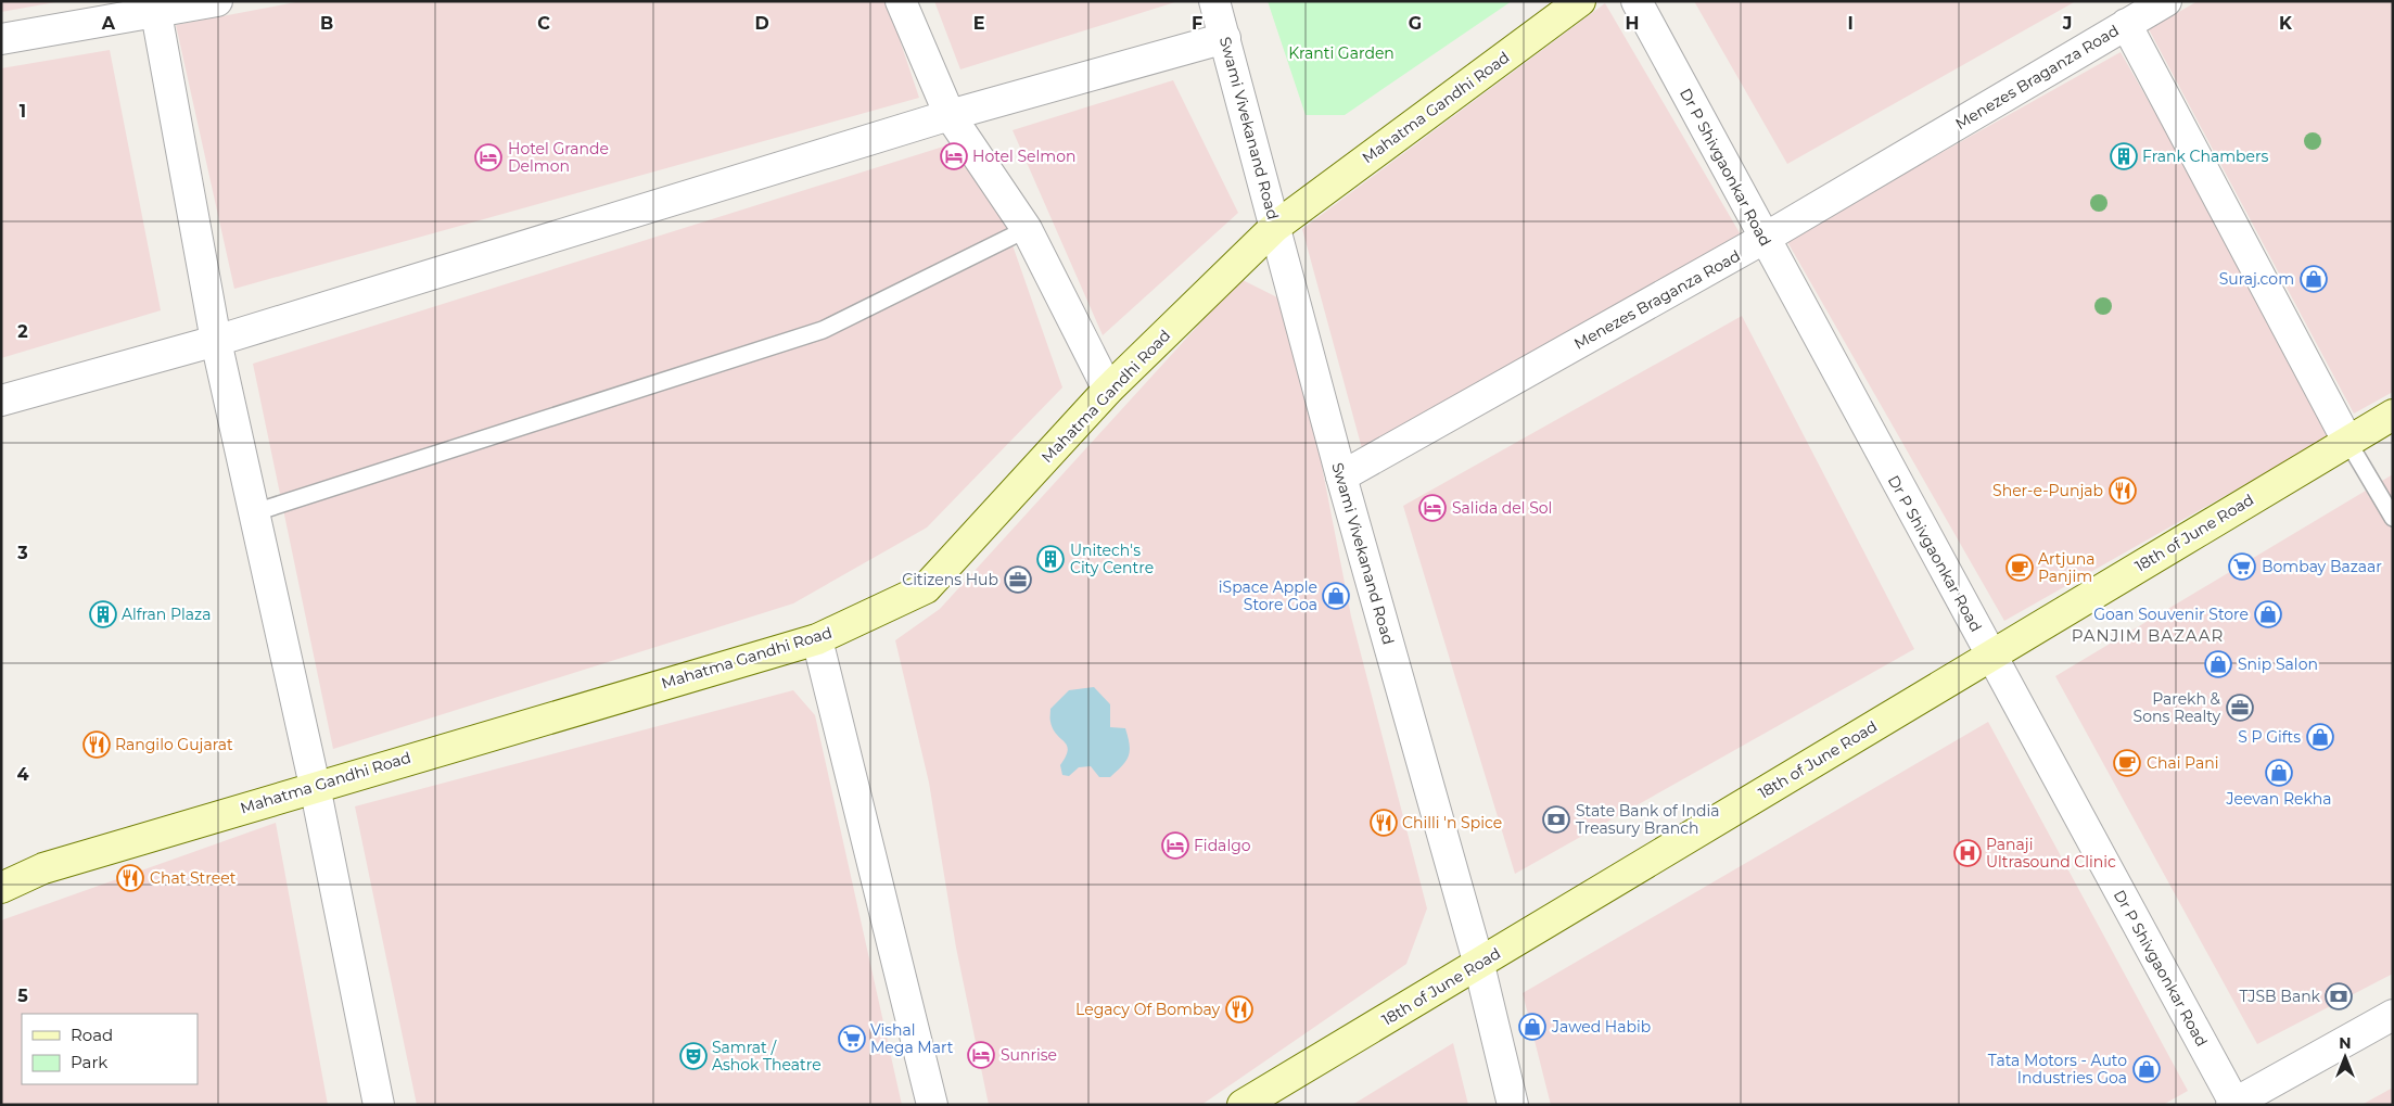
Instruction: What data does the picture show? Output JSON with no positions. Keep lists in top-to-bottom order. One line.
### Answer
{"streets":{"main road":["Mahatma Gandhi Road","18th of June Road"],"street":["Menezes Braganza Road","Swami Vivekanand Road","Dr P Shivgaonkar Road"]},"crossings":[["Menezes Braganza Road","Swami Vivekanand Road"],["Menezes Braganza Road","Dr P Shivgaonkar Road"],["Mahatma Gandhi Road","Swami Vivekanand Road"],["Swami Vivekanand Road","18th of June Road"],["Dr P Shivgaonkar Road","18th of June Road"]],"districts":["PANJIM BAZAAR"],"parks":["Kranti Garden"],"places":{"hotel":["Hotel Selmon","Hotel Grande Delmon","Salida del Sol","Fidalgo","Sunrise"],"building":["Frank Chambers","Unitech's City Centre","Alfran Plaza"],"shop":["Suraj.com","iSpace Apple Store Goa","Goan Souvenir Store","Snip Salon","S P Gifts","Jeevan Rekha","Jawed Habib","Tata Motors - Auto Industries Goa"],"restaurant":["Sher-e-Punjab","Rangilo Gujarat","Chilli 'n Spice","Chat Street","Legacy Of Bombay"],"supermarket":["Bombay Bazaar","Vishal Mega Mart"],"cafe":["Artjuna Panjim","Chai Pani"],"office":["Citizens Hub","Parekh & Sons Realty"],"bank":["State Bank of India Treasury Branch","TJSB Bank"],"hospital":["Panaji Ultrasound Clinic"],"theatre":["Samrat / Ashok Theatre"]},"legend":["Road","Park"],"north":"top","grid":{"columns":["A","B","C","D","E","F","G","H","I","J","K"],"rows":["1","2","3","4","5"]}}
